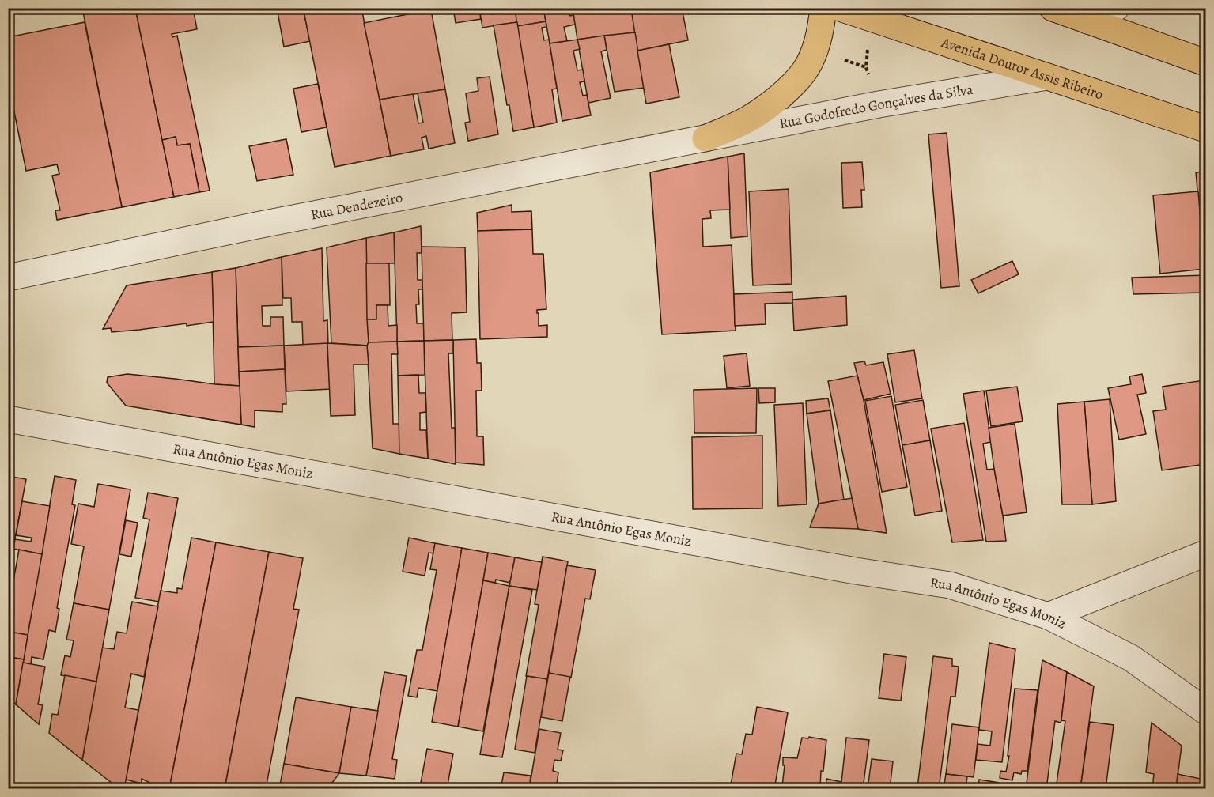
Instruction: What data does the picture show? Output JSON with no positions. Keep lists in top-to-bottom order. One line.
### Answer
{"streets":{"main road":["Avenida Doutor Assis Ribeiro"],"street":["Rua Godofredo Gonçalves da Silva","Rua Dendezeiro","Rua Antônio Egas Moniz"]},"crossings":[["Avenida Doutor Assis Ribeiro","Rua Godofredo Gonçalves da Silva"],["Rua Godofredo Gonçalves da Silva","Rua Dendezeiro"]]}
